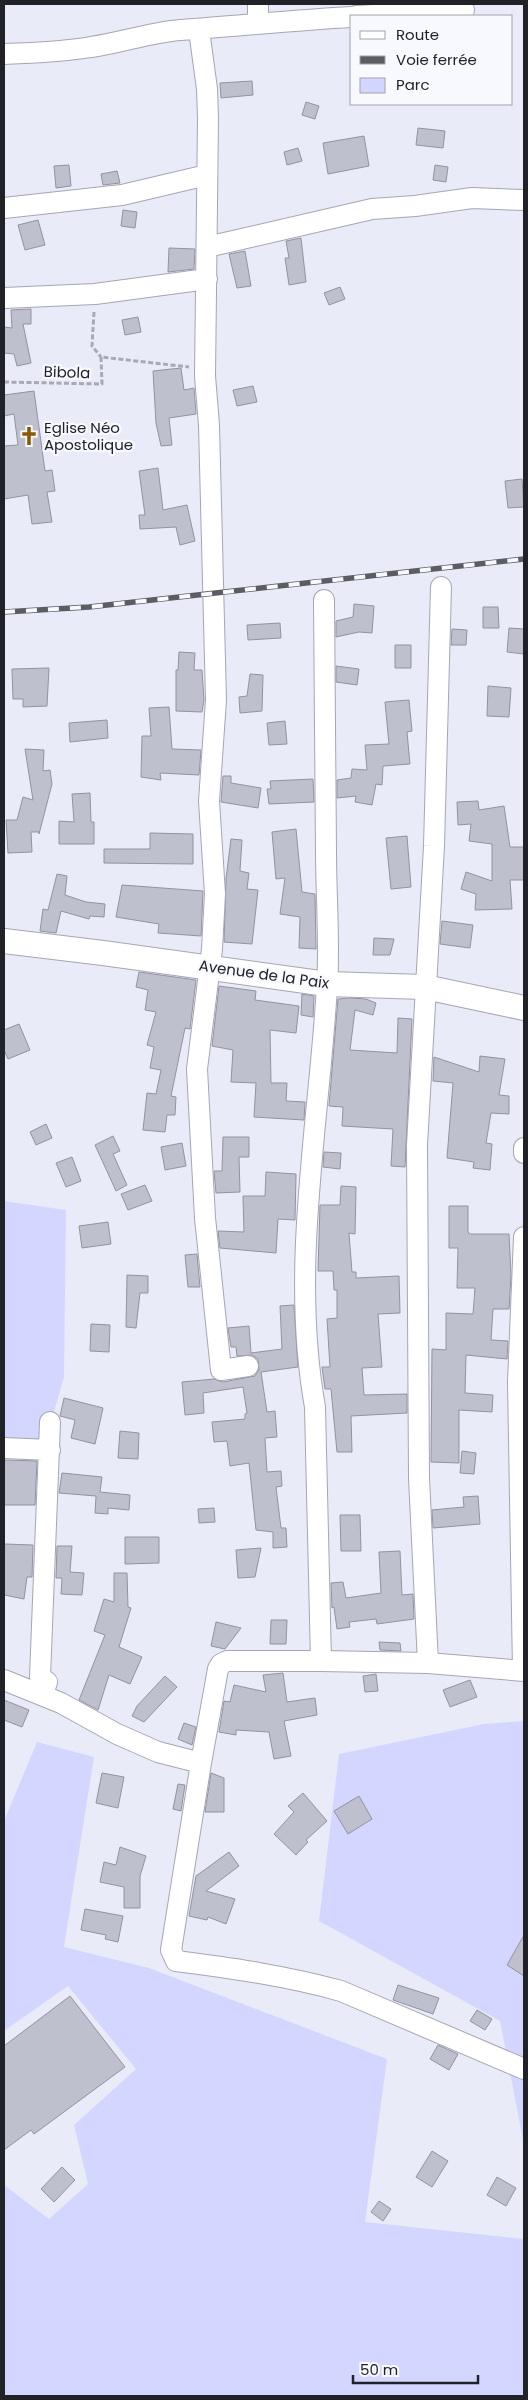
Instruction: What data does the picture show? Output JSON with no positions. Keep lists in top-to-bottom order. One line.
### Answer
{"streets":{"street":["Avenue de la Paix"],"path":["Bibola"]},"places":{"church":["Eglise Néo Apostolique"]},"legend":["Route","Voie ferrée","Parc"],"scale_bar":"50 m"}
